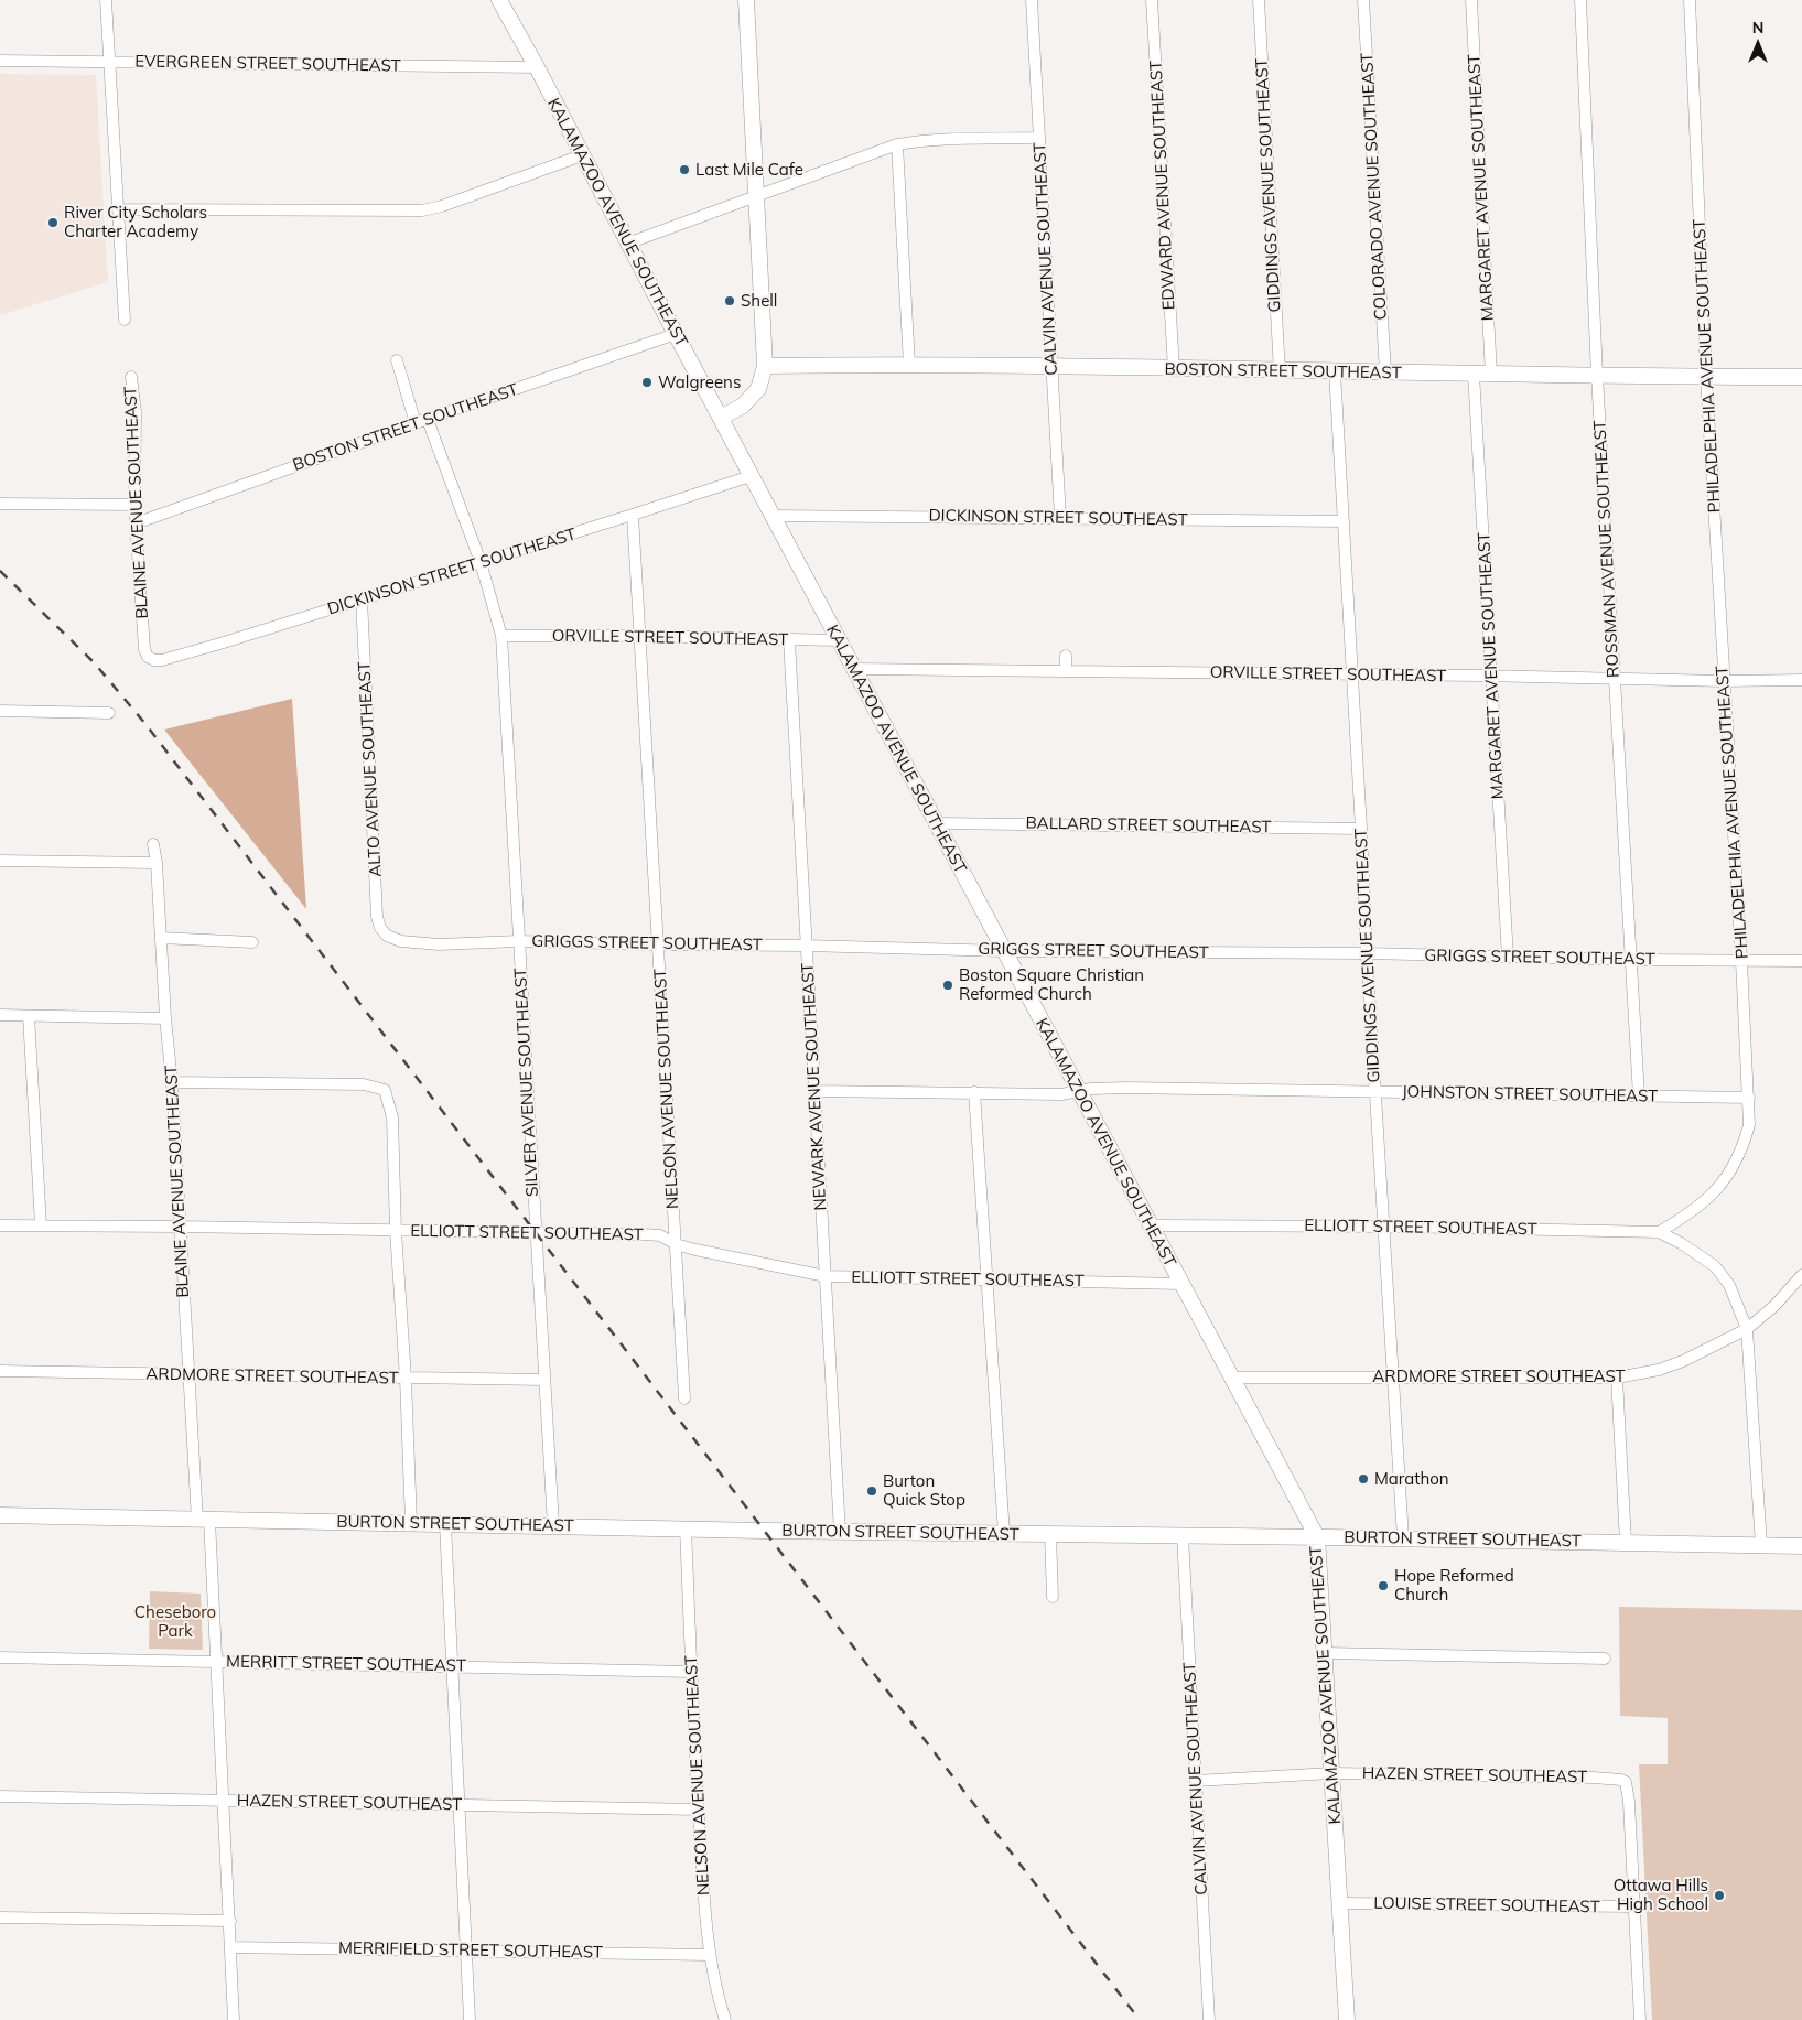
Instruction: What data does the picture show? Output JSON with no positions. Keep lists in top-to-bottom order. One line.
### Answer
{"streets":{"main road":["KALAMAZOO AVENUE SOUTHEAST","BOSTON STREET SOUTHEAST","BURTON STREET SOUTHEAST"],"street":["EVERGREEN STREET SOUTHEAST","EDWARD AVENUE SOUTHEAST","GIDDINGS AVENUE SOUTHEAST","COLORADO AVENUE SOUTHEAST","MARGARET AVENUE SOUTHEAST","CALVIN AVENUE SOUTHEAST","PHILADELPHIA AVENUE SOUTHEAST","BLAINE AVENUE SOUTHEAST","DICKINSON STREET SOUTHEAST","ROSSMAN AVENUE SOUTHEAST","ORVILLE STREET SOUTHEAST","ALTO AVENUE SOUTHEAST","BALLARD STREET SOUTHEAST","GRIGGS STREET SOUTHEAST","SILVER AVENUE SOUTHEAST","NEWARK AVENUE SOUTHEAST","NELSON AVENUE SOUTHEAST","JOHNSTON STREET SOUTHEAST","ELLIOTT STREET SOUTHEAST","ARDMORE STREET SOUTHEAST","MERRITT STREET SOUTHEAST","HAZEN STREET SOUTHEAST","LOUISE STREET SOUTHEAST","MERRIFIELD STREET SOUTHEAST"]},"crossings":[["EVERGREEN STREET SOUTHEAST","KALAMAZOO AVENUE SOUTHEAST"],["EDWARD AVENUE SOUTHEAST","BOSTON STREET SOUTHEAST"],["GIDDINGS AVENUE SOUTHEAST","BOSTON STREET SOUTHEAST"],["GIDDINGS AVENUE SOUTHEAST","DICKINSON STREET SOUTHEAST"],["GIDDINGS AVENUE SOUTHEAST","ORVILLE STREET SOUTHEAST"],["GIDDINGS AVENUE SOUTHEAST","BALLARD STREET SOUTHEAST"],["GIDDINGS AVENUE SOUTHEAST","GRIGGS STREET SOUTHEAST"],["GIDDINGS AVENUE SOUTHEAST","JOHNSTON STREET SOUTHEAST"],["GIDDINGS AVENUE SOUTHEAST","ELLIOTT STREET SOUTHEAST"],["GIDDINGS AVENUE SOUTHEAST","ARDMORE STREET SOUTHEAST"],["GIDDINGS AVENUE SOUTHEAST","BURTON STREET SOUTHEAST"],["COLORADO AVENUE SOUTHEAST","BOSTON STREET SOUTHEAST"],["MARGARET AVENUE SOUTHEAST","BOSTON STREET SOUTHEAST"],["MARGARET AVENUE SOUTHEAST","ORVILLE STREET SOUTHEAST"],["MARGARET AVENUE SOUTHEAST","GRIGGS STREET SOUTHEAST"],["KALAMAZOO AVENUE SOUTHEAST","BOSTON STREET SOUTHEAST"],["KALAMAZOO AVENUE SOUTHEAST","DICKINSON STREET SOUTHEAST"],["KALAMAZOO AVENUE SOUTHEAST","ORVILLE STREET SOUTHEAST"],["KALAMAZOO AVENUE SOUTHEAST","BALLARD STREET SOUTHEAST"],["KALAMAZOO AVENUE SOUTHEAST","GRIGGS STREET SOUTHEAST"],["KALAMAZOO AVENUE SOUTHEAST","JOHNSTON STREET SOUTHEAST"],["KALAMAZOO AVENUE SOUTHEAST","ELLIOTT STREET SOUTHEAST"],["KALAMAZOO AVENUE SOUTHEAST","ARDMORE STREET SOUTHEAST"],["KALAMAZOO AVENUE SOUTHEAST","BURTON STREET SOUTHEAST"],["KALAMAZOO AVENUE SOUTHEAST","HAZEN STREET SOUTHEAST"],["KALAMAZOO AVENUE SOUTHEAST","LOUISE STREET SOUTHEAST"],["CALVIN AVENUE SOUTHEAST","BOSTON STREET SOUTHEAST"],["CALVIN AVENUE SOUTHEAST","DICKINSON STREET SOUTHEAST"],["CALVIN AVENUE SOUTHEAST","BURTON STREET SOUTHEAST"],["CALVIN AVENUE SOUTHEAST","HAZEN STREET SOUTHEAST"],["PHILADELPHIA AVENUE SOUTHEAST","BOSTON STREET SOUTHEAST"],["PHILADELPHIA AVENUE SOUTHEAST","ORVILLE STREET SOUTHEAST"],["PHILADELPHIA AVENUE SOUTHEAST","GRIGGS STREET SOUTHEAST"],["PHILADELPHIA AVENUE SOUTHEAST","JOHNSTON STREET SOUTHEAST"],["PHILADELPHIA AVENUE SOUTHEAST","ELLIOTT STREET SOUTHEAST"],["BOSTON STREET SOUTHEAST","BLAINE AVENUE SOUTHEAST"],["BOSTON STREET SOUTHEAST","ROSSMAN AVENUE SOUTHEAST"],["BOSTON STREET SOUTHEAST","SILVER AVENUE SOUTHEAST"],["BLAINE AVENUE SOUTHEAST","DICKINSON STREET SOUTHEAST"],["BLAINE AVENUE SOUTHEAST","ELLIOTT STREET SOUTHEAST"],["BLAINE AVENUE SOUTHEAST","ARDMORE STREET SOUTHEAST"],["BLAINE AVENUE SOUTHEAST","BURTON STREET SOUTHEAST"],["BLAINE AVENUE SOUTHEAST","MERRITT STREET SOUTHEAST"],["BLAINE AVENUE SOUTHEAST","HAZEN STREET SOUTHEAST"],["BLAINE AVENUE SOUTHEAST","MERRIFIELD STREET SOUTHEAST"],["DICKINSON STREET SOUTHEAST","ALTO AVENUE SOUTHEAST"],["DICKINSON STREET SOUTHEAST","SILVER AVENUE SOUTHEAST"],["DICKINSON STREET SOUTHEAST","NELSON AVENUE SOUTHEAST"],["ROSSMAN AVENUE SOUTHEAST","ORVILLE STREET SOUTHEAST"],["ROSSMAN AVENUE SOUTHEAST","GRIGGS STREET SOUTHEAST"],["ROSSMAN AVENUE SOUTHEAST","JOHNSTON STREET SOUTHEAST"],["ORVILLE STREET SOUTHEAST","SILVER AVENUE SOUTHEAST"],["ORVILLE STREET SOUTHEAST","NEWARK AVENUE SOUTHEAST"],["ORVILLE STREET SOUTHEAST","NELSON AVENUE SOUTHEAST"],["ALTO AVENUE SOUTHEAST","GRIGGS STREET SOUTHEAST"],["GRIGGS STREET SOUTHEAST","SILVER AVENUE SOUTHEAST"],["GRIGGS STREET SOUTHEAST","NEWARK AVENUE SOUTHEAST"],["GRIGGS STREET SOUTHEAST","NELSON AVENUE SOUTHEAST"],["SILVER AVENUE SOUTHEAST","ELLIOTT STREET SOUTHEAST"],["SILVER AVENUE SOUTHEAST","ARDMORE STREET SOUTHEAST"],["SILVER AVENUE SOUTHEAST","BURTON STREET SOUTHEAST"],["NEWARK AVENUE SOUTHEAST","JOHNSTON STREET SOUTHEAST"],["NEWARK AVENUE SOUTHEAST","ELLIOTT STREET SOUTHEAST"],["NEWARK AVENUE SOUTHEAST","BURTON STREET SOUTHEAST"],["NELSON AVENUE SOUTHEAST","ELLIOTT STREET SOUTHEAST"],["NELSON AVENUE SOUTHEAST","BURTON STREET SOUTHEAST"],["NELSON AVENUE SOUTHEAST","MERRITT STREET SOUTHEAST"],["NELSON AVENUE SOUTHEAST","HAZEN STREET SOUTHEAST"],["NELSON AVENUE SOUTHEAST","MERRIFIELD STREET SOUTHEAST"],["HAZEN STREET SOUTHEAST","LOUISE STREET SOUTHEAST"]],"parks":["Cheseboro Park"],"places":["Last Mile Cafe","River City Scholars Charter Academy","Shell","Walgreens","Boston Square Christian Reformed Church","Marathon","Burton Quick Stop","Hope Reformed Church","Ottawa Hills High School"],"north":"top"}
